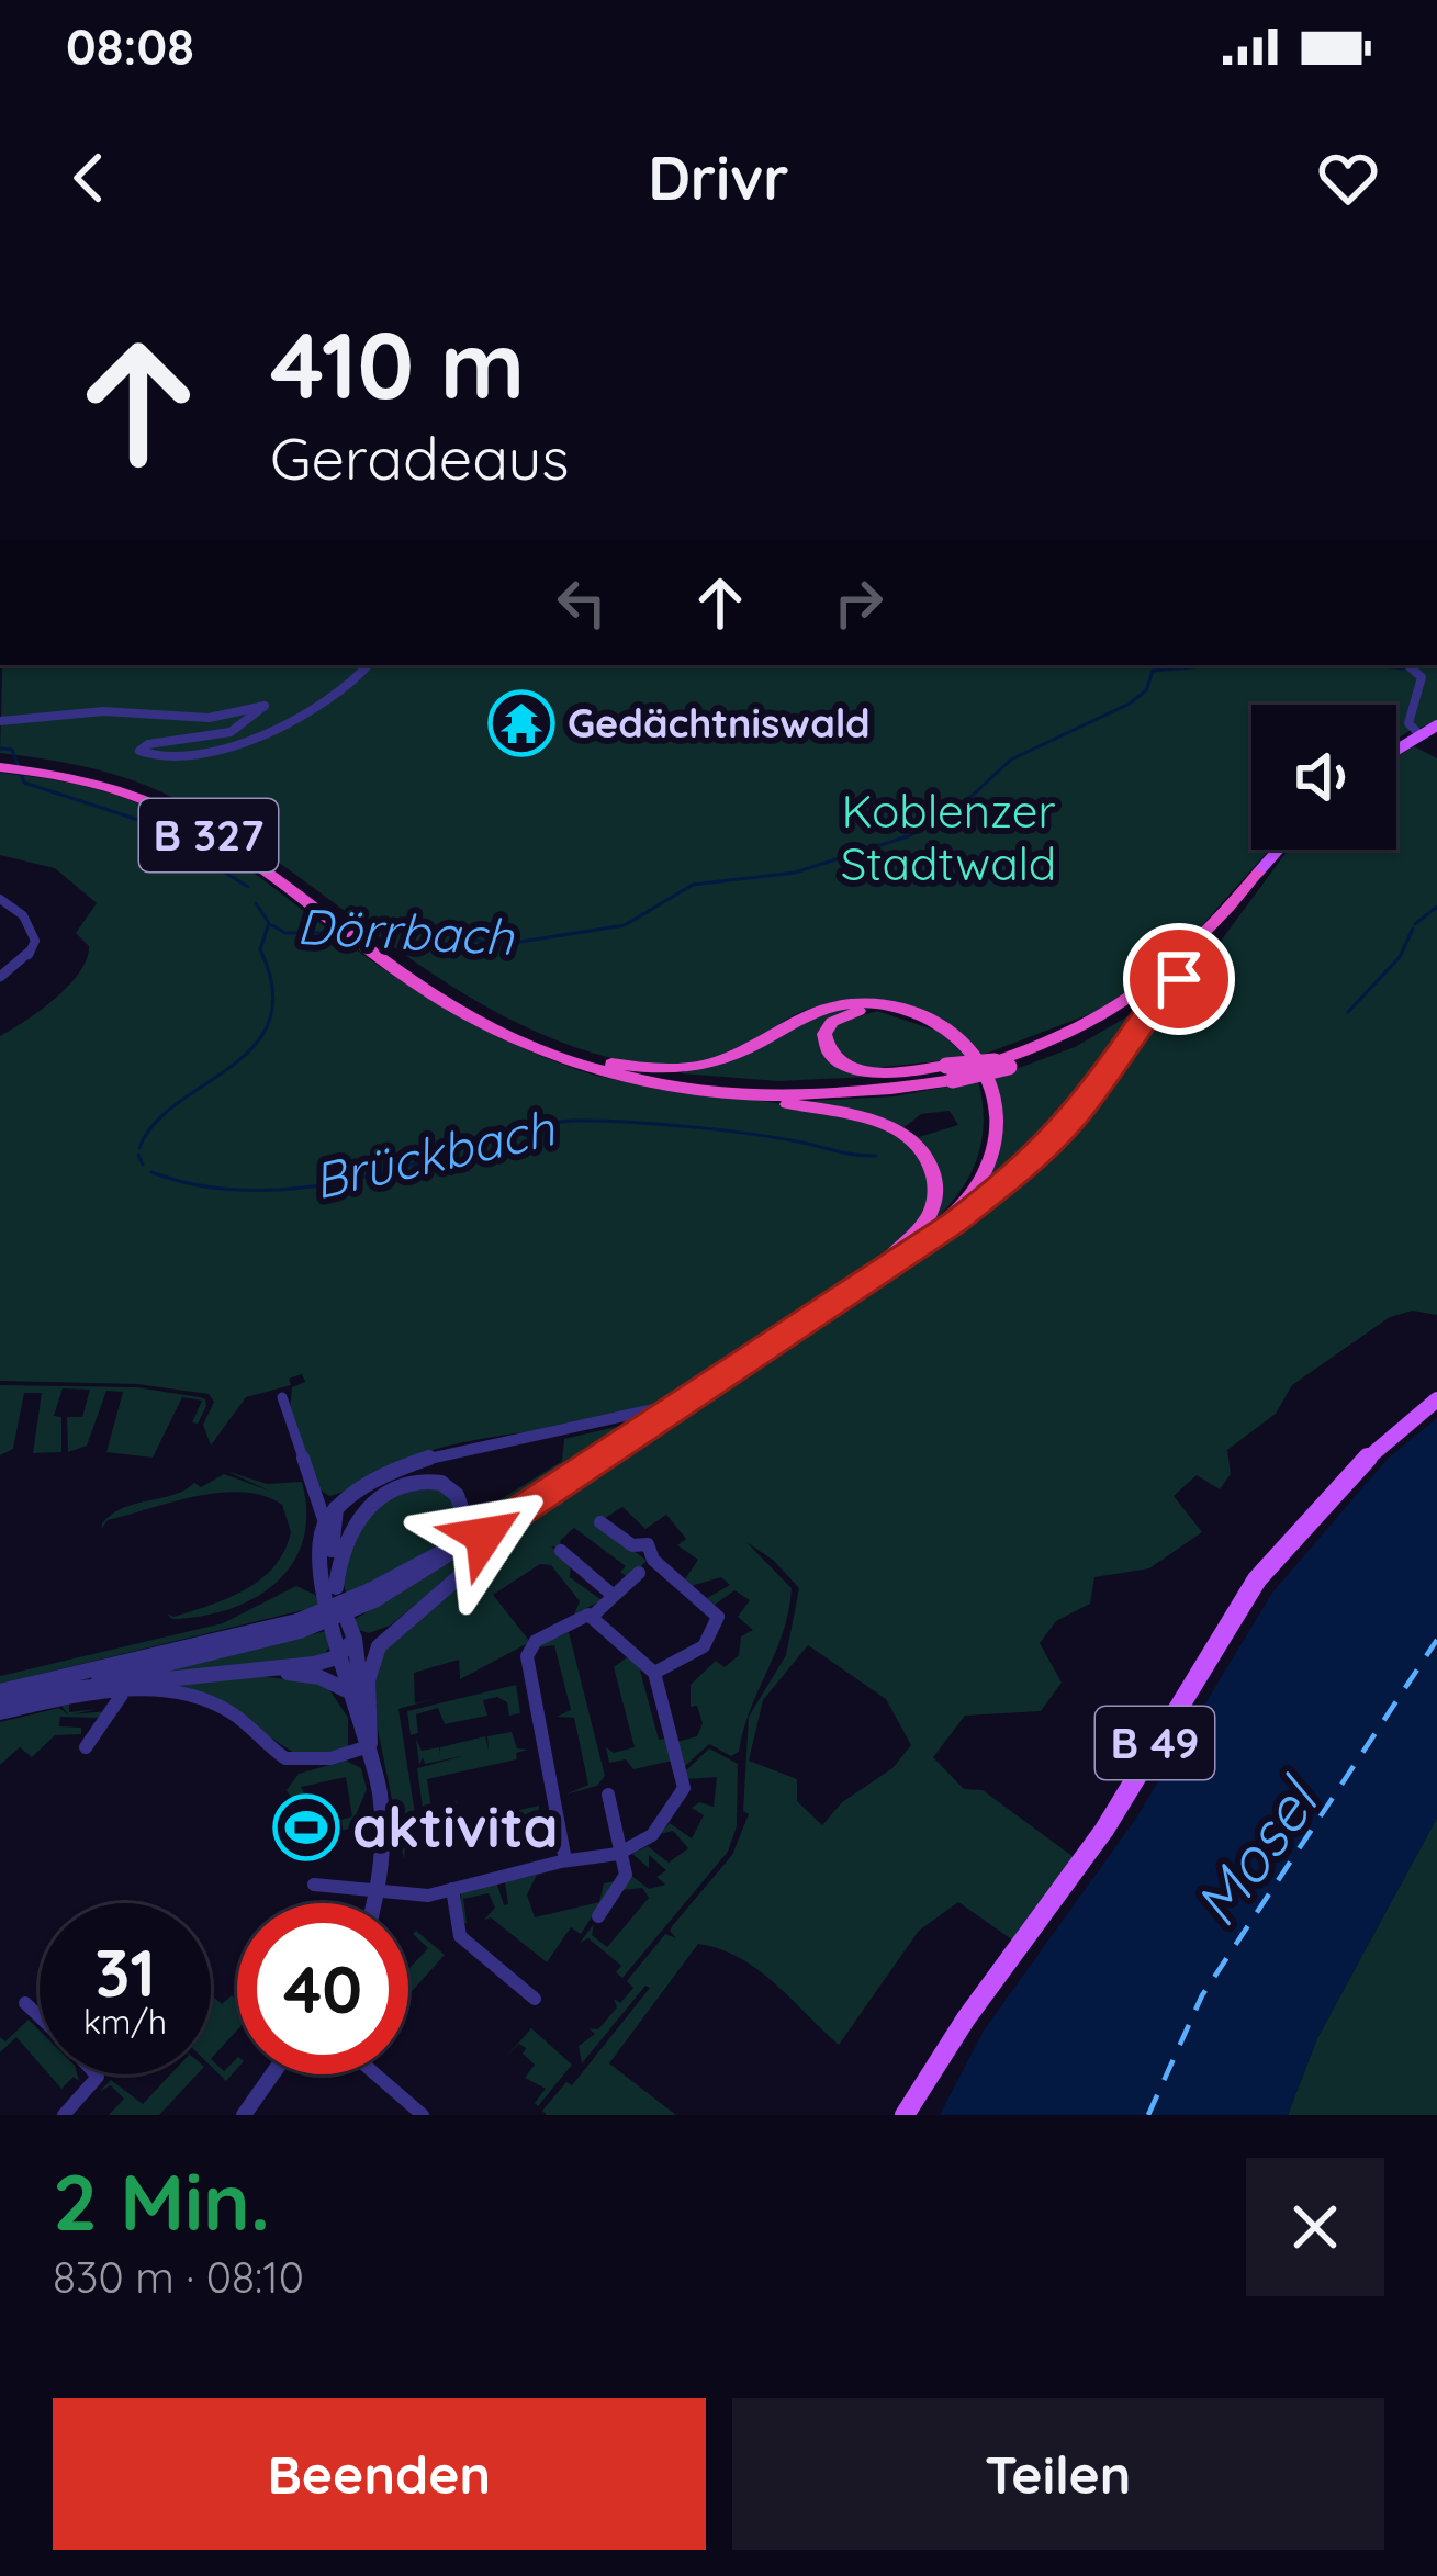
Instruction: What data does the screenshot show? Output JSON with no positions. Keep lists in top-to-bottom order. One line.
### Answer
{"streets":{"highway":["B 327"],"main road":["B 49"]},"water":["Dörrbach","Brückbach","Mosel"],"parks":["Koblenzer Stadtwald"],"places":{"temple":["Gedächtniswald"],"sports":["aktivita"]},"page":{"status":"08:08","header":"Drivr","turn":["410 m","Geradeaus"],"speed":"31 km/h","limit":"40","heading":["2 Min.","830 m · 08:10"],"buttons":["Beenden","Teilen"]}}
